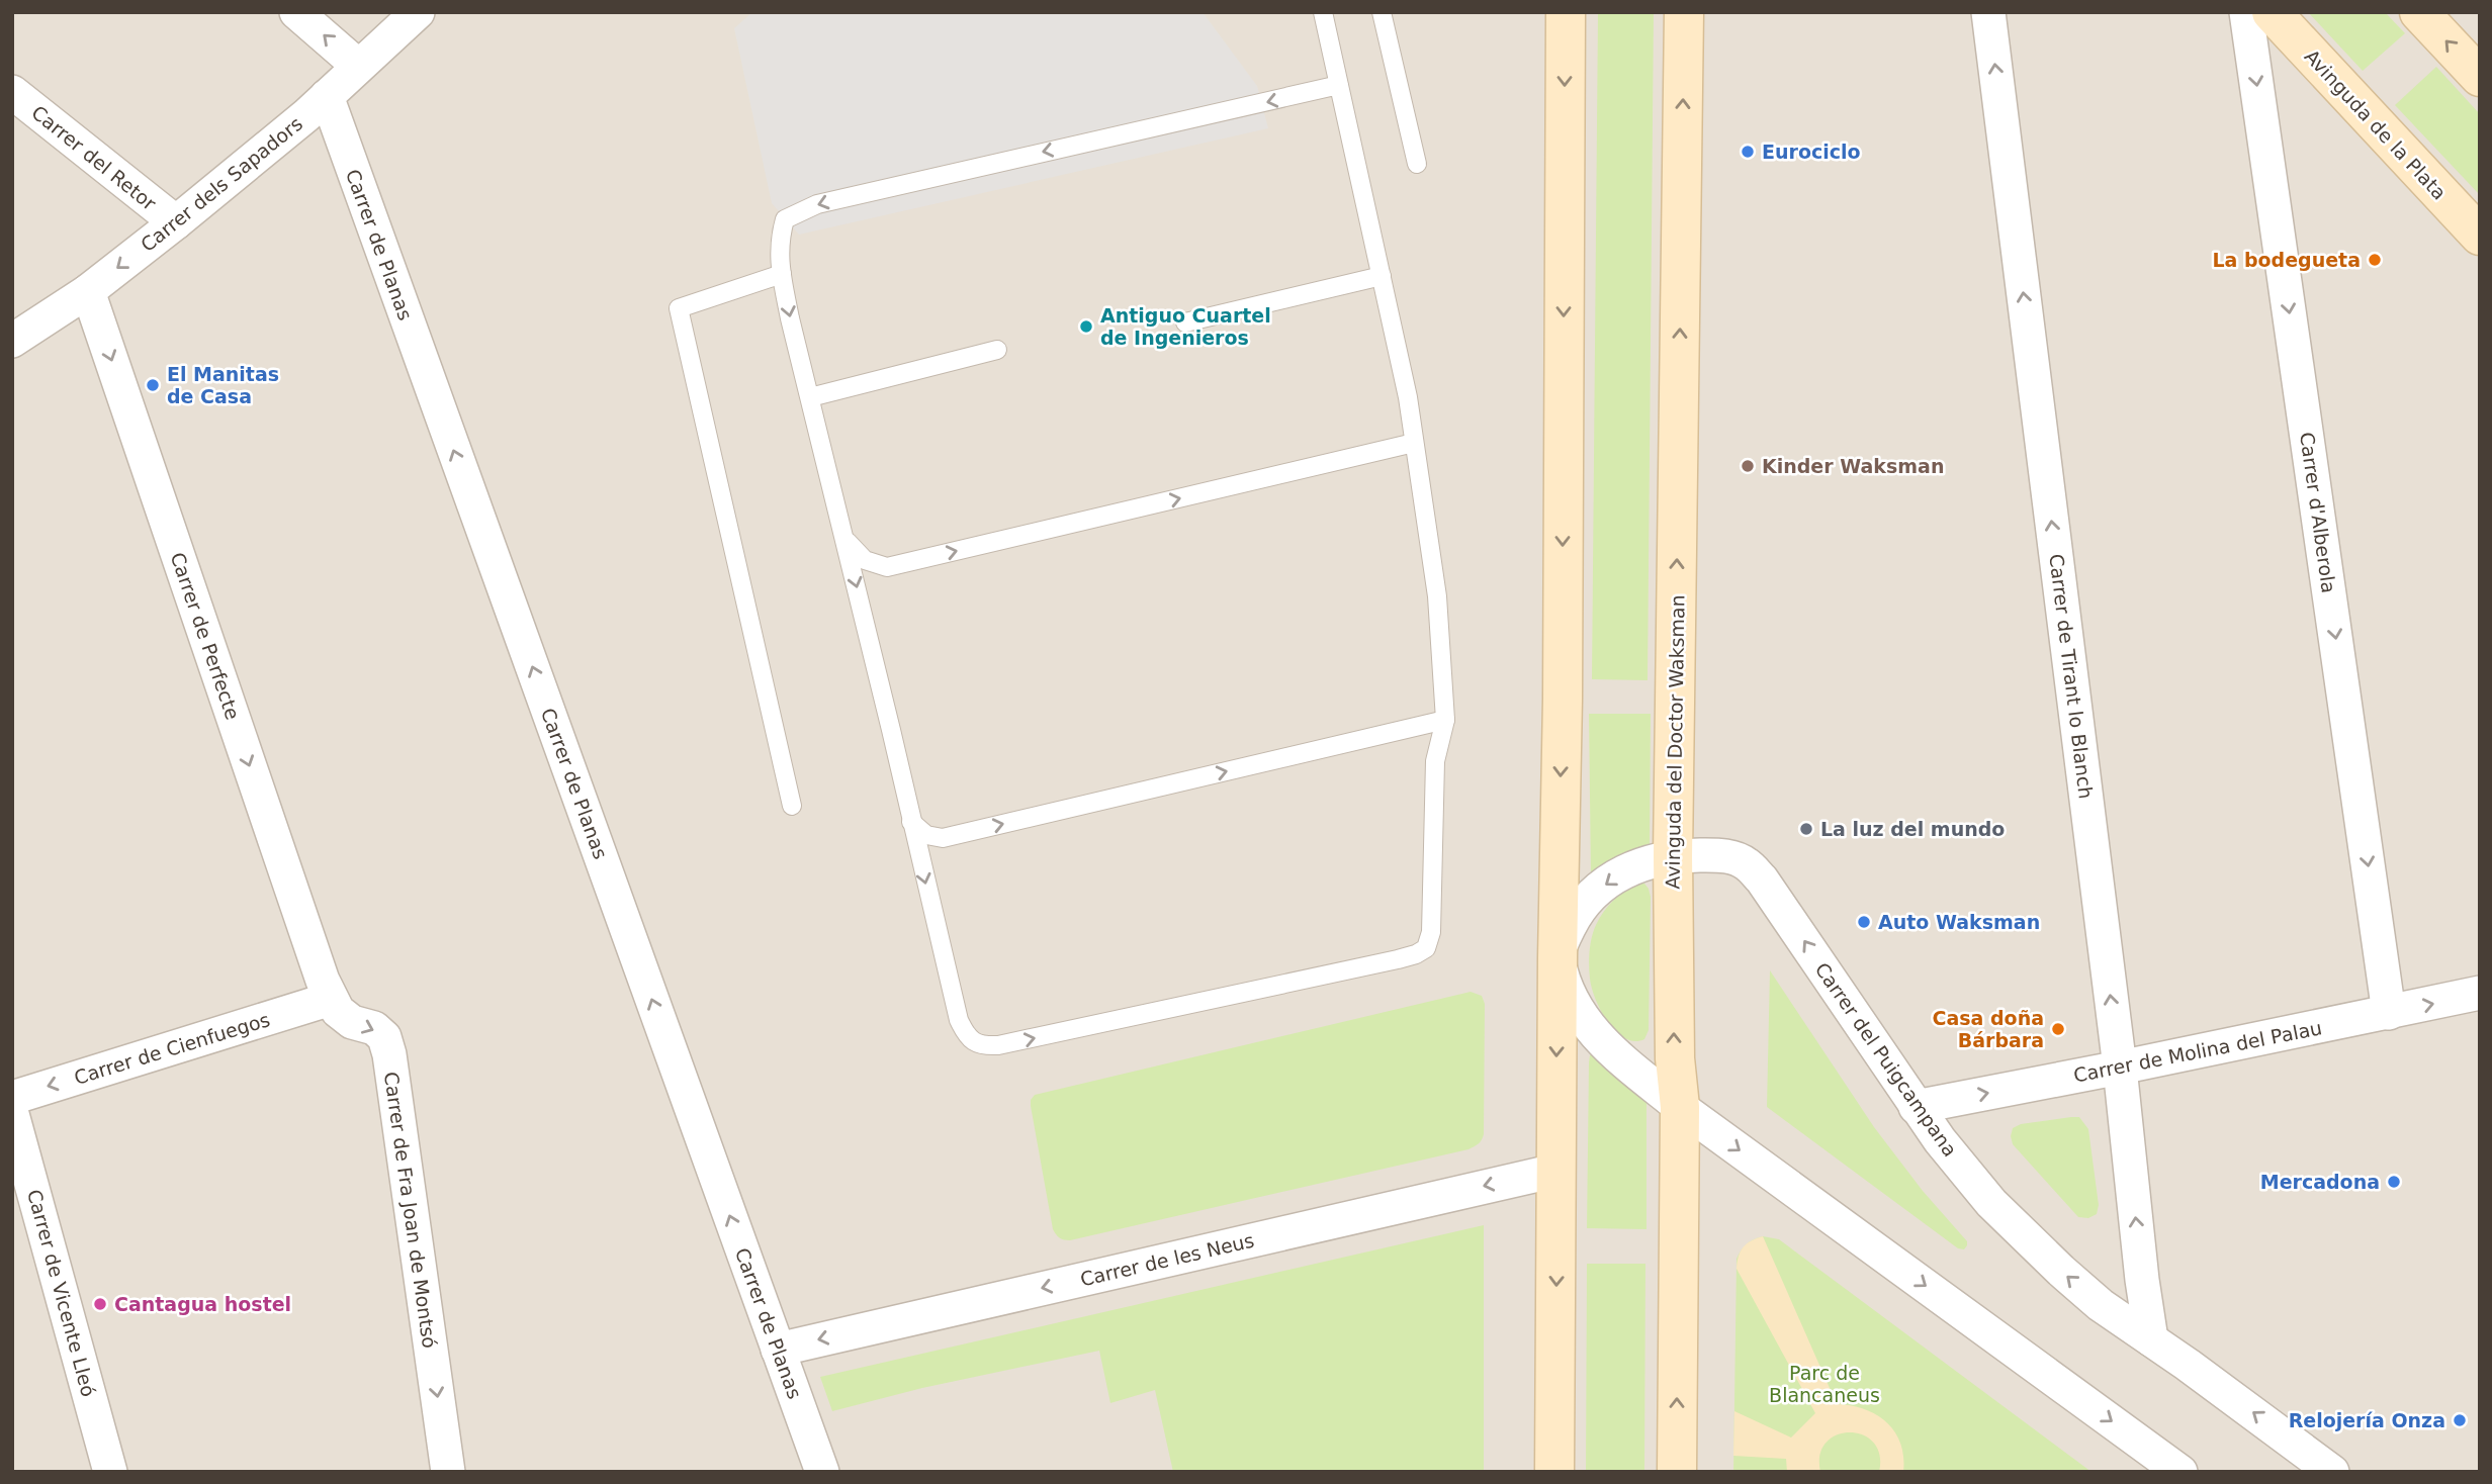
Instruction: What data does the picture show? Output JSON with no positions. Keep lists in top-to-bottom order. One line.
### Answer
{"streets":{"main road":["Avinguda de la Plata","Avinguda del Doctor Waksman"],"street":["Carrer del Retor","Carrer dels Sapadors","Carrer de Planas","Carrer d'Alberola","Carrer de Perfecte","Carrer de Tirant lo Blanch","Carrer de Cienfuegos","Carrer de Molina del Palau","Carrer del Puigcampana","Carrer de Fra Joan de Montsó","Carrer de les Neus","Carrer de Vicente Lleó"]},"crossings":[["Carrer del Retor","Carrer dels Sapadors"],["Carrer dels Sapadors","Carrer de Planas"],["Carrer dels Sapadors","Carrer de Perfecte"],["Carrer de Planas","Carrer de les Neus"],["Carrer d'Alberola","Carrer de Molina del Palau"],["Carrer de Perfecte","Carrer de Cienfuegos"],["Carrer de Perfecte","Carrer de Fra Joan de Montsó"],["Carrer de Tirant lo Blanch","Carrer de Molina del Palau"],["Carrer de Tirant lo Blanch","Carrer del Puigcampana"],["Avinguda del Doctor Waksman","Carrer del Puigcampana"],["Carrer de Cienfuegos","Carrer de Fra Joan de Montsó"],["Carrer de Molina del Palau","Carrer del Puigcampana"]],"one_way":["Carrer de Planas","Carrer d'Alberola","Carrer de Perfecte","Carrer de Tirant lo Blanch","Carrer de Cienfuegos","Carrer de Molina del Palau","Carrer de Fra Joan de Montsó","Carrer de les Neus"],"parks":["Parc de Blancaneus"],"places":["Eurociclo","La bodegueta","Antiguo Cuartel de Ingenieros","El Manitas de Casa","Kinder Waksman","La luz del mundo","Auto Waksman","Casa doña Bárbara","Mercadona","Cantagua hostel","Relojería Onza"]}
